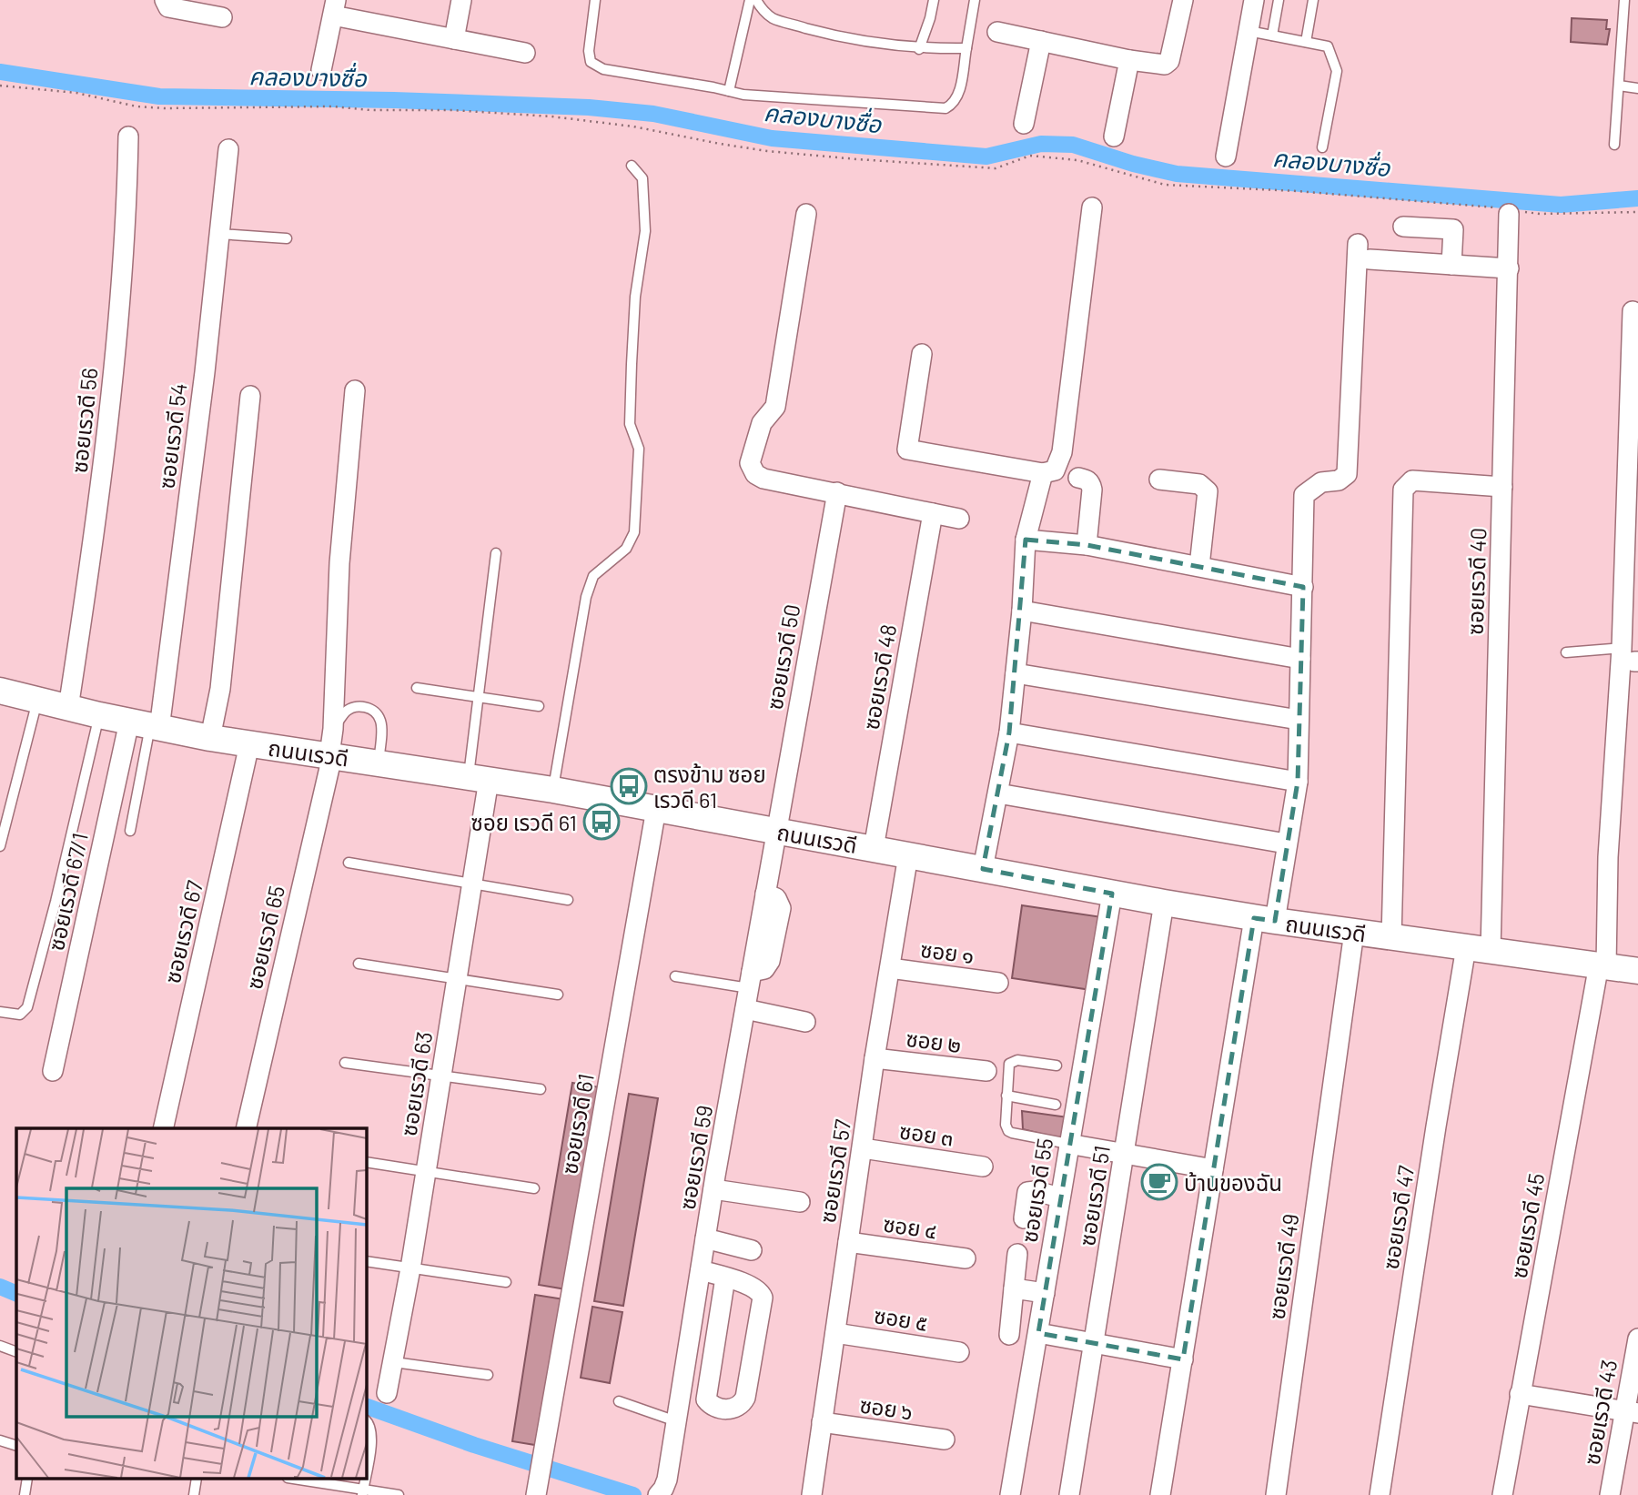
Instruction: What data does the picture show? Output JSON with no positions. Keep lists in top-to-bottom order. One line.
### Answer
{"streets":{"street":["ซอยเรวดี 56","ซอยเรวดี 54","ซอยเรวดี 40","ซอยเรวดี 50","ซอยเรวดี 48","ถนนเรวดี","ซอยเรวดี 67/1","ซอยเรวดี 67","ซอยเรวดี 65","ซอย ๑","ซอย ๒","ซอยเรวดี 63","ซอยเรวดี 61","ซอย ๓","ซอยเรวดี 59","ซอยเรวดี 57","ซอยเรวดี 55","ซอยเรวดี 51","ซอยเรวดี 47","ซอยเรวดี 45","ซอย ๔","ซอยเรวดี 49","ซอย ๕","ซอย ๖","ซอยเรวดี 43"]},"crossings":[["ซอยเรวดี 56","ถนนเรวดี"],["ซอยเรวดี 54","ถนนเรวดี"],["ซอยเรวดี 54","ซอยเรวดี 67/1"],["ซอยเรวดี 40","ถนนเรวดี"],["ซอยเรวดี 40","ซอยเรวดี 47"],["ซอยเรวดี 50","ถนนเรวดี"],["ซอยเรวดี 50","ซอยเรวดี 59"],["ซอยเรวดี 48","ถนนเรวดี"],["ถนนเรวดี","ซอยเรวดี 67/1"],["ถนนเรวดี","ซอยเรวดี 67"],["ถนนเรวดี","ซอยเรวดี 65"],["ถนนเรวดี","ซอยเรวดี 63"],["ถนนเรวดี","ซอยเรวดี 61"],["ถนนเรวดี","ซอยเรวดี 59"],["ถนนเรวดี","ซอยเรวดี 57"],["ถนนเรวดี","ซอยเรวดี 55"],["ถนนเรวดี","ซอยเรวดี 51"],["ถนนเรวดี","ซอยเรวดี 47"],["ถนนเรวดี","ซอยเรวดี 45"],["ถนนเรวดี","ซอยเรวดี 49"],["ซอย ๑","ซอยเรวดี 57"],["ซอย ๒","ซอยเรวดี 57"],["ซอย ๓","ซอยเรวดี 57"],["ซอยเรวดี 57","ซอย ๔"],["ซอยเรวดี 57","ซอย ๕"],["ซอยเรวดี 57","ซอย ๖"]],"water":["คลองบางซื่อ"],"places":{"bus stop":["ตรงข้าม ซอย เรวดี 61","ซอย เรวดี 61"],"cafe":["บ้านของฉัน"]}}
